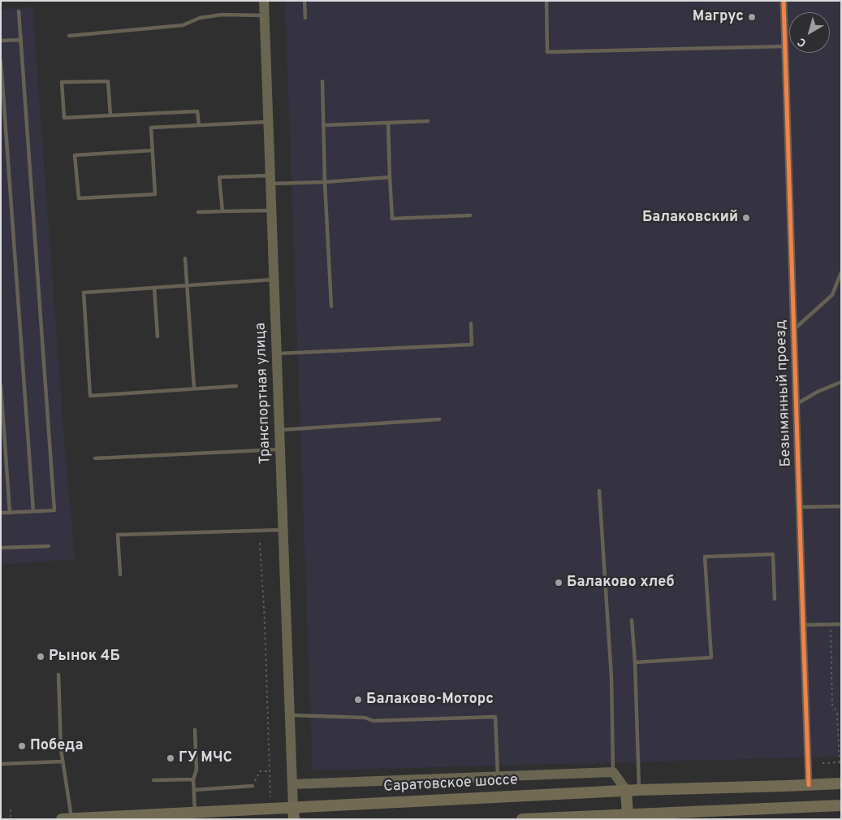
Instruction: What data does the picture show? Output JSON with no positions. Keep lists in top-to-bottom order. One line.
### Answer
{"streets":{"main road":["Транспортная улица","Саратовское шоссе"],"street":["Безымянный проезд"]},"crossings":[["Транспортная улица","Саратовское шоссе"],["Безымянный проезд","Саратовское шоссе"]],"places":["Магрус","Балаковский","Балаково хлеб","Рынок 4Б","Балаково-Моторс","Победа","ГУ МЧС"],"north":"bottom left"}
